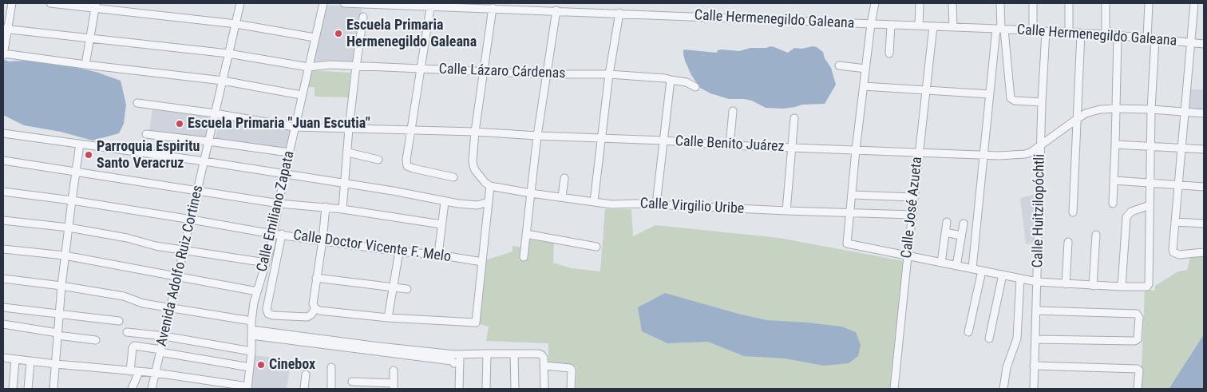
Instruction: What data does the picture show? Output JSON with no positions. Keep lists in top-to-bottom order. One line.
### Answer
{"streets":{"street":["Calle Hermenegildo Galeana","Calle Lázaro Cárdenas","Calle Benito Juárez","Calle Virgilio Uribe","Calle José Azueta","Calle Huitzilopóchtli","Calle Emiliano Zapata","Calle Doctor Vicente F. Melo","Avenida Adolfo Ruiz Cortines"]},"crossings":[["Calle Hermenegildo Galeana","Calle José Azueta"],["Calle Hermenegildo Galeana","Calle Huitzilopóchtli"],["Calle Lázaro Cárdenas","Calle Emiliano Zapata"],["Calle Lázaro Cárdenas","Avenida Adolfo Ruiz Cortines"],["Calle Benito Juárez","Calle José Azueta"],["Calle Benito Juárez","Calle Huitzilopóchtli"],["Calle Benito Juárez","Calle Emiliano Zapata"],["Calle Benito Juárez","Avenida Adolfo Ruiz Cortines"],["Calle Virgilio Uribe","Calle José Azueta"],["Calle Emiliano Zapata","Calle Doctor Vicente F. Melo"],["Calle Doctor Vicente F. Melo","Avenida Adolfo Ruiz Cortines"]],"places":["Escuela Primaria Hermenegildo Galeana","Escuela Primaria \"Juan Escutia\"","Parroquia Espiritu Santo Veracruz","Cinebox"]}
